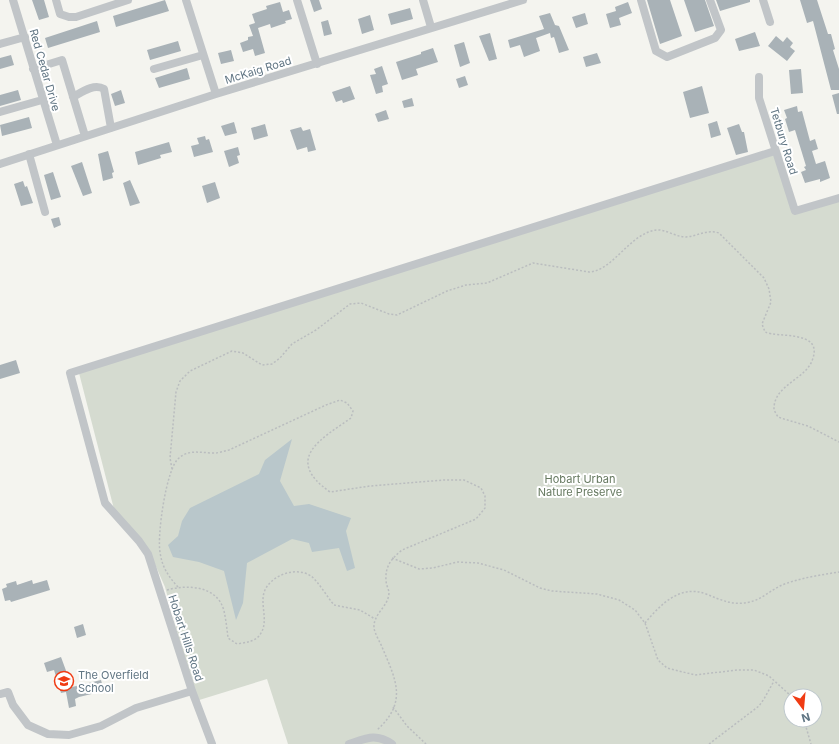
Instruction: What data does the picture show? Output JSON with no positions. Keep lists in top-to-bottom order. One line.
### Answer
{"streets":{"street":["Red Cedar Drive","McKaig Road","Tetbury Road","Hobart Hills Road"]},"crossings":[["Red Cedar Drive","McKaig Road"],["Tetbury Road","Hobart Hills Road"]],"parks":["Hobart Urban Nature Preserve"],"places":{"school or university":["The Overfield School"]},"north":"bottom"}
